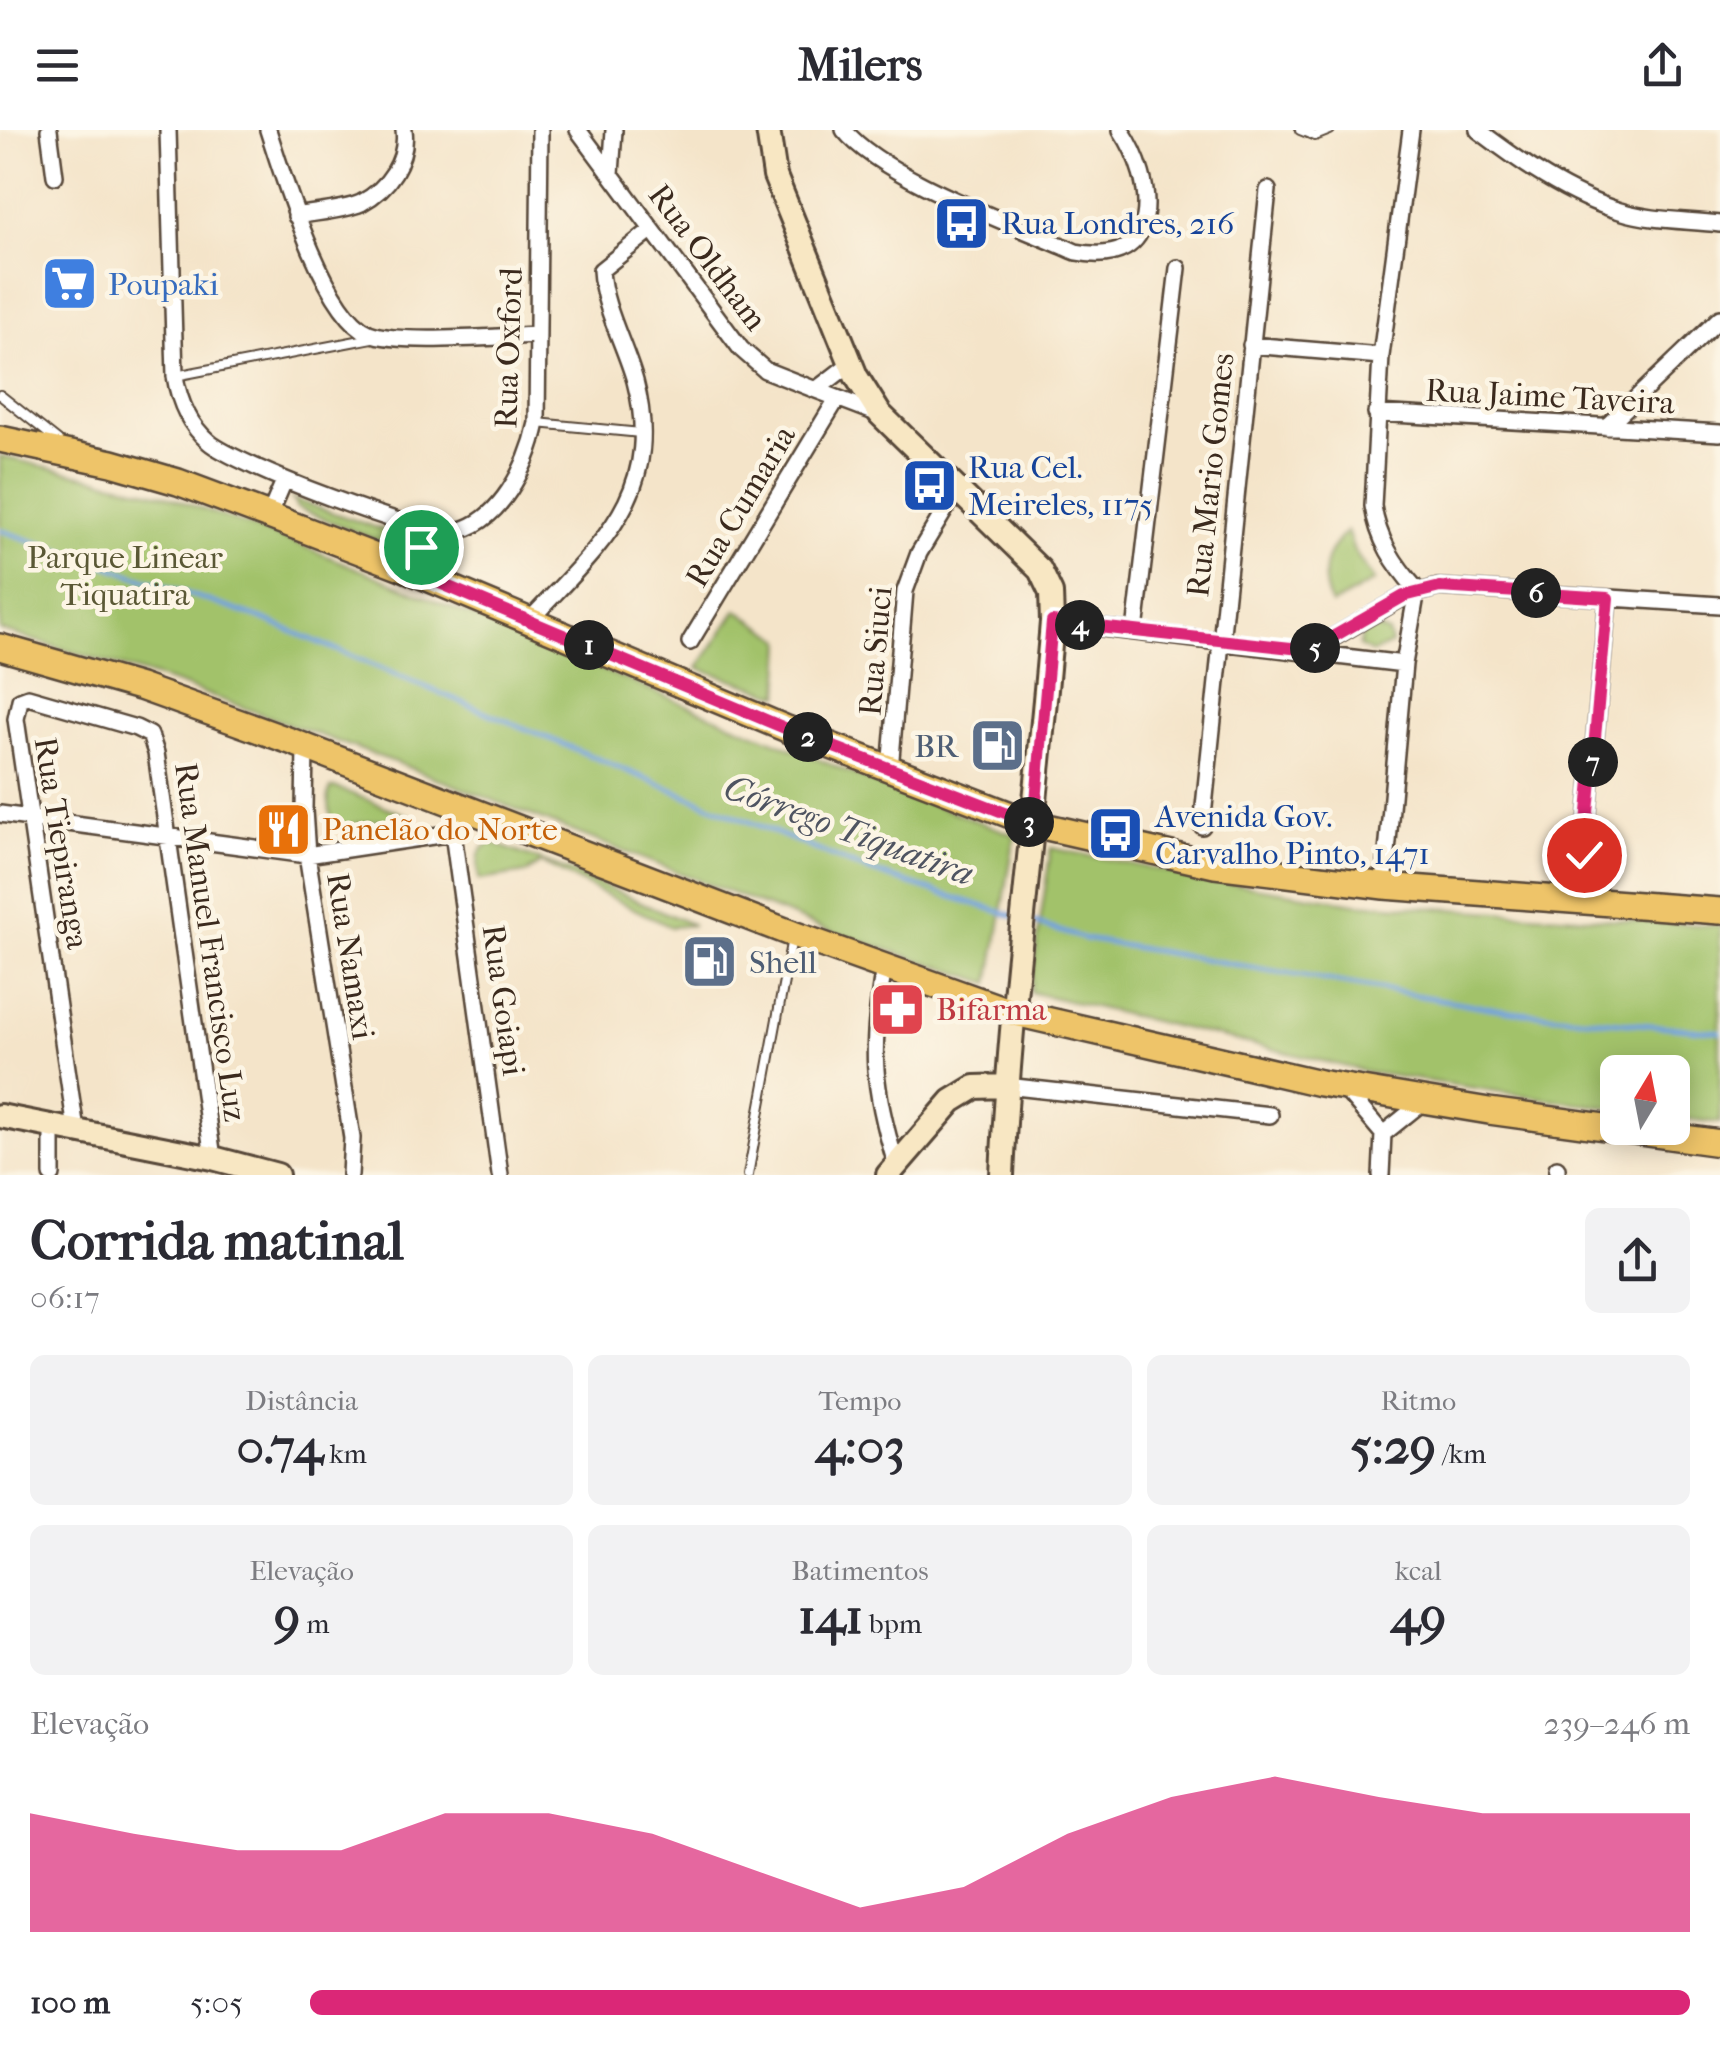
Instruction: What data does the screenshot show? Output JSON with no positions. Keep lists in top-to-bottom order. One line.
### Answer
{"streets":{"street":["Rua Oldham","Rua Oxford","Rua Jaime Taveira","Rua Mario Gomes","Rua Cumaria","Rua Siuci","Rua Tiepiranga","Rua Manuel Francisco Luz","Rua Namaxi","Rua Goiapi"]},"crossings":[["Rua Oldham","Rua Cumaria"],["Rua Tiepiranga","Rua Manuel Francisco Luz"]],"water":["Córrego Tiquatira"],"parks":["Parque Linear Tiquatira"],"places":{"bus stop":["Rua Londres, 216","Rua Cel. Meireles, 1175","Avenida Gov. Carvalho Pinto, 1471"],"supermarket":["Poupaki"],"fuel station":["BR","Shell"],"restaurant":["Panelão do Norte"],"pharmacy":["Bifarma"]},"north":"top","page":{"header":"Milers","pins":["6","4","1","5","2","7","3"],"heading":["Corrida matinal","06:17"],"stats":[["Distância","0.74 km"],["Tempo","4:03"],["Ritmo","5:29 /km"],["Elevação","9 m"],["Batimentos","141 bpm"],["kcal","49"]],"chart":["Elevação","239–246 m"],"list":[{"name":"100 m","note":"5:05"}]}}
